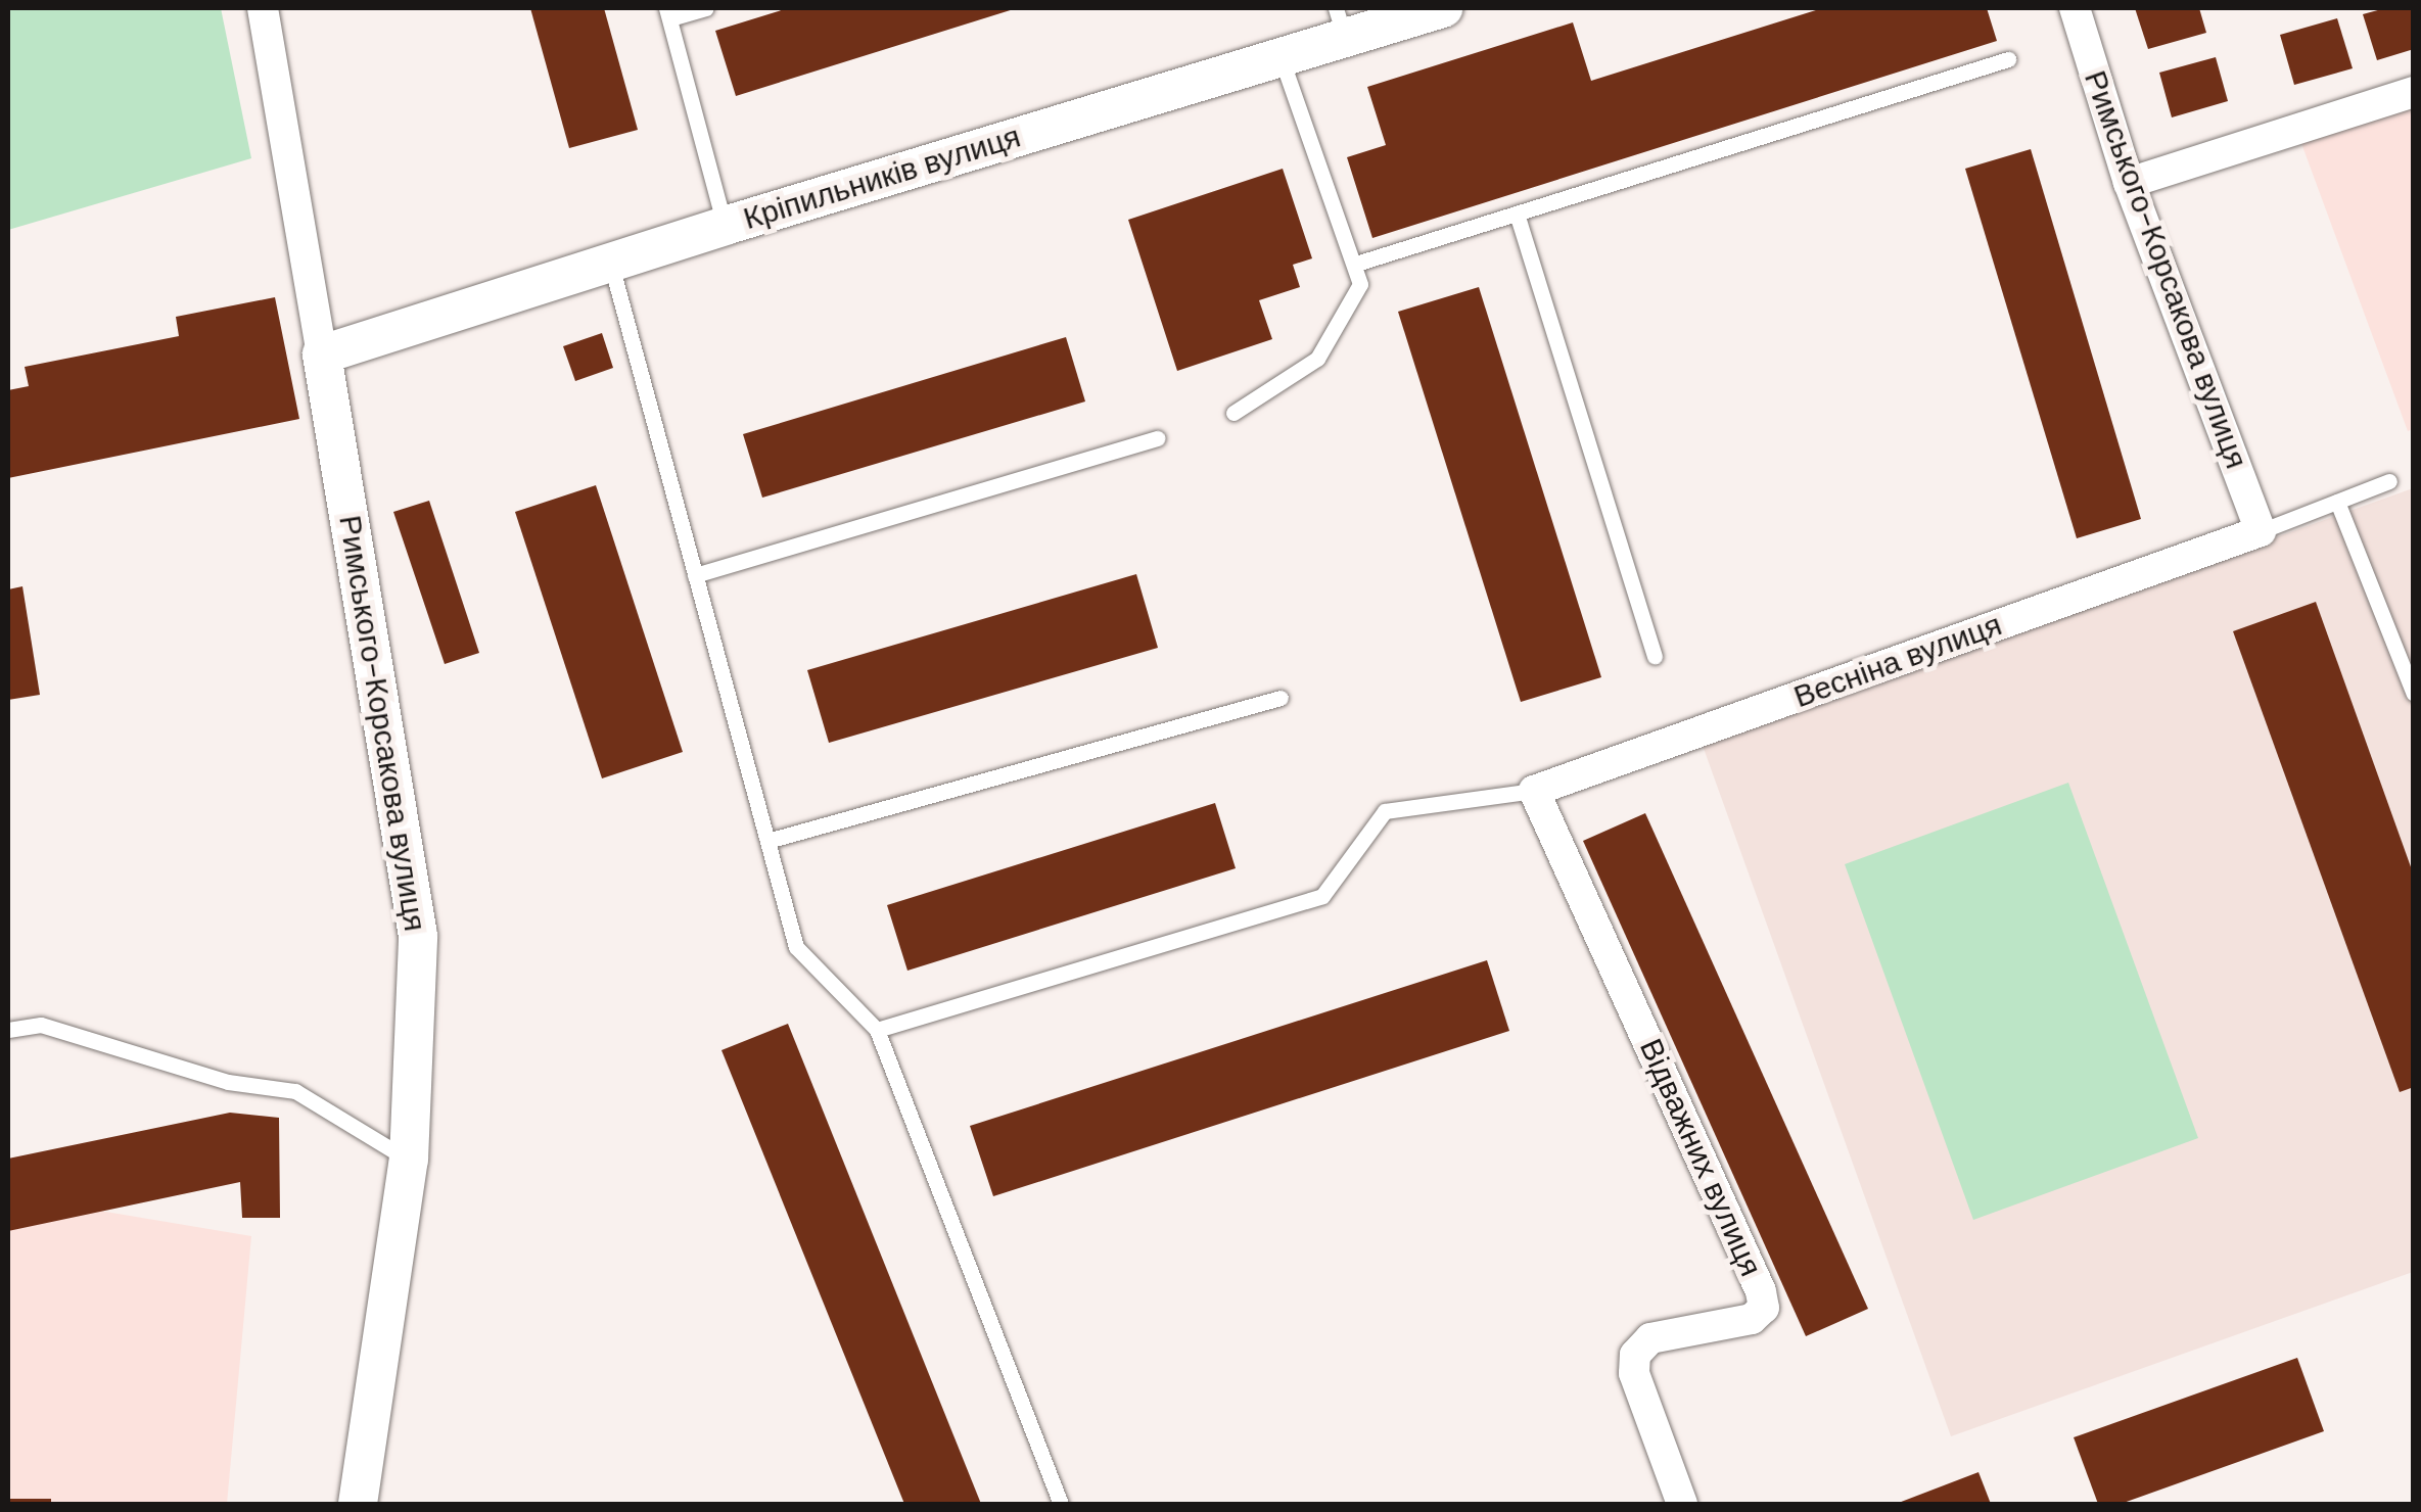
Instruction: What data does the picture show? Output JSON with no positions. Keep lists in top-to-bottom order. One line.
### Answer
{"streets":{"street":["Кріпильників вулиця","Римського-Корсакова вулиця","Весніна вулиця","Відважних вулиця"]},"crossings":[["Кріпильників вулиця","Римського-Корсакова вулиця"],["Римського-Корсакова вулиця","Весніна вулиця"],["Весніна вулиця","Відважних вулиця"]]}
